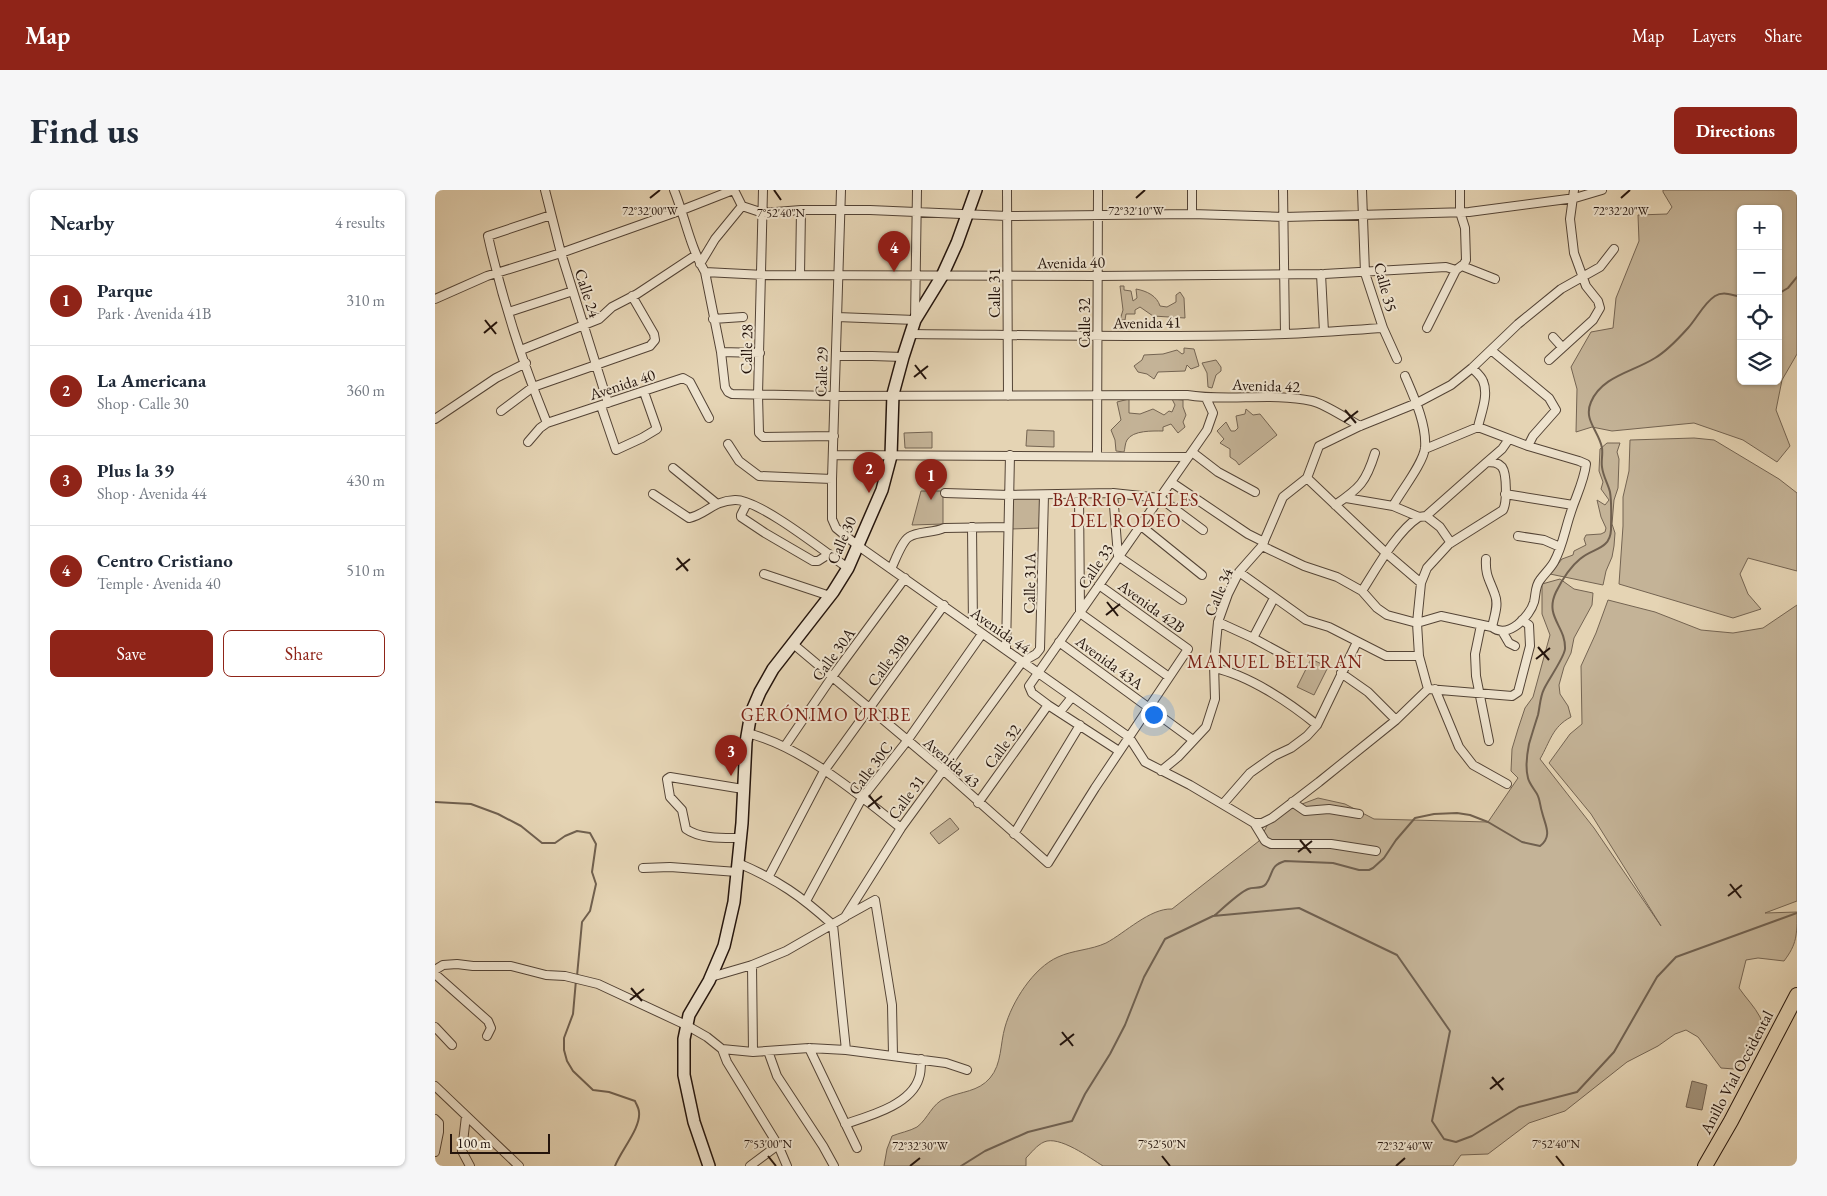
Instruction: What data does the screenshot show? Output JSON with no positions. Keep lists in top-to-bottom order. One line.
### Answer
{"streets":{"highway":["Anillo Vial Occidental"],"main road":["Calle 30"],"street":["Avenida 40","Calle 35","Calle 24","Calle 31","Avenida 41","Calle 32","Calle 28","Calle 29","Avenida 42","Calle 33","Calle 31A","Calle 34","Avenida 42B","Avenida 44","Calle 30A","Calle 30B","Avenida 43A","Avenida 43","Calle 30C"]},"crossings":[["Avenida 40","Calle 35"],["Avenida 40","Calle 24"],["Avenida 40","Calle 31"],["Avenida 40","Calle 32"],["Avenida 40","Calle 28"],["Avenida 40","Calle 29"],["Avenida 40","Calle 30"],["Calle 35","Avenida 41"],["Calle 31","Avenida 41"],["Calle 31","Avenida 42"],["Calle 31","Calle 30"],["Calle 31","Calle 31A"],["Calle 31","Avenida 44"],["Calle 31","Avenida 43"],["Avenida 41","Calle 32"],["Avenida 41","Calle 30"],["Calle 32","Avenida 42"],["Calle 32","Avenida 43"],["Calle 28","Calle 29"],["Calle 29","Calle 30"],["Calle 29","Avenida 44"],["Avenida 42","Calle 30"],["Avenida 42","Calle 33"],["Calle 30","Avenida 44"],["Calle 30","Avenida 43"],["Calle 33","Avenida 42B"],["Calle 33","Avenida 44"],["Calle 33","Avenida 43A"],["Calle 31A","Avenida 44"],["Calle 34","Avenida 43A"],["Avenida 44","Calle 30A"],["Avenida 44","Calle 30B"],["Avenida 44","Calle 30C"],["Calle 30A","Avenida 43"],["Calle 30B","Avenida 43"],["Avenida 43","Calle 30C"]],"districts":["BARRIO VALLES DEL RODEO","MANUEL BELTRAN","GERÓNIMO URIBE"],"scale_bar":"100 m","page":{"header":"Map","nav":["Map","Layers","Share"],"buttons":["Directions",["Save","Share"]],"title":"Find us","heading":["Nearby","4 results"],"map_buttons":["+","−"],"pins":["4","2","1","3"],"list":[{"mark":"1","name":"Parque","note":"Park · Avenida 41B","value":"310 m"},{"mark":"2","name":"La Americana","note":"Shop · Calle 30","value":"360 m"},{"mark":"3","name":"Plus la 39","note":"Shop · Avenida 44","value":"430 m"},{"mark":"4","name":"Centro Cristiano","note":"Temple · Avenida 40","value":"510 m"}],"scale":"100 m"},"coordinates":["72°32'00\"W","72°32'10\"W","72°32'20\"W","7°52'40\"N","7°53'00\"N","7°52'50\"N","72°32'30\"W","72°32'40\"W"]}
